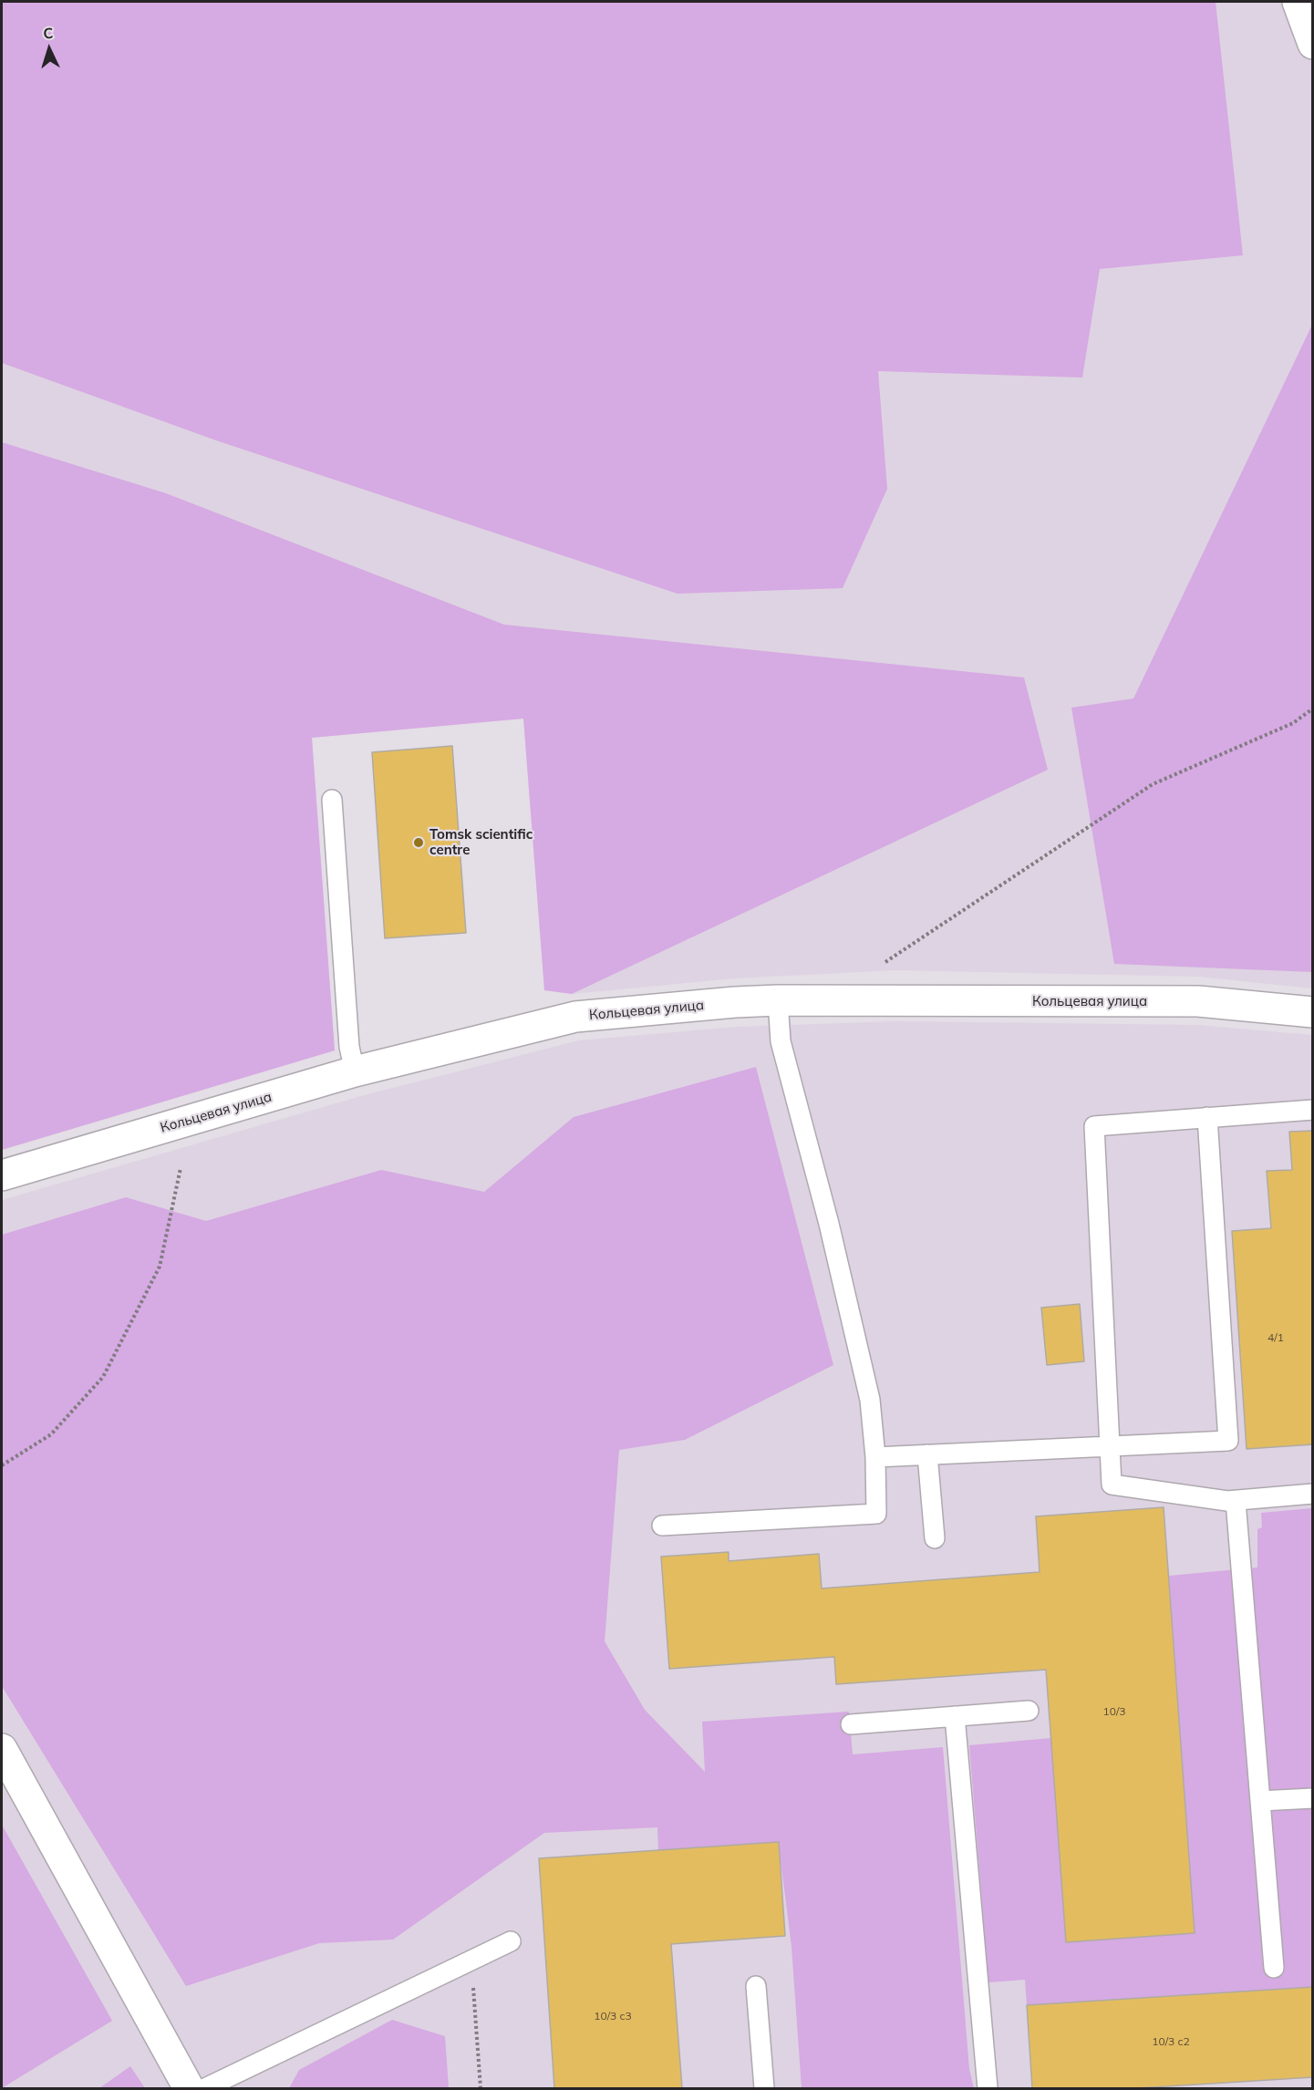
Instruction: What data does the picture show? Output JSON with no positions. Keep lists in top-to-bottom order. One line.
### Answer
{"streets":{"street":["Кольцевая улица"]},"places":["Tomsk scientific centre"],"house_numbers":["4/1","10/3","10/3 с3","10/3 с2"],"north":"top"}
